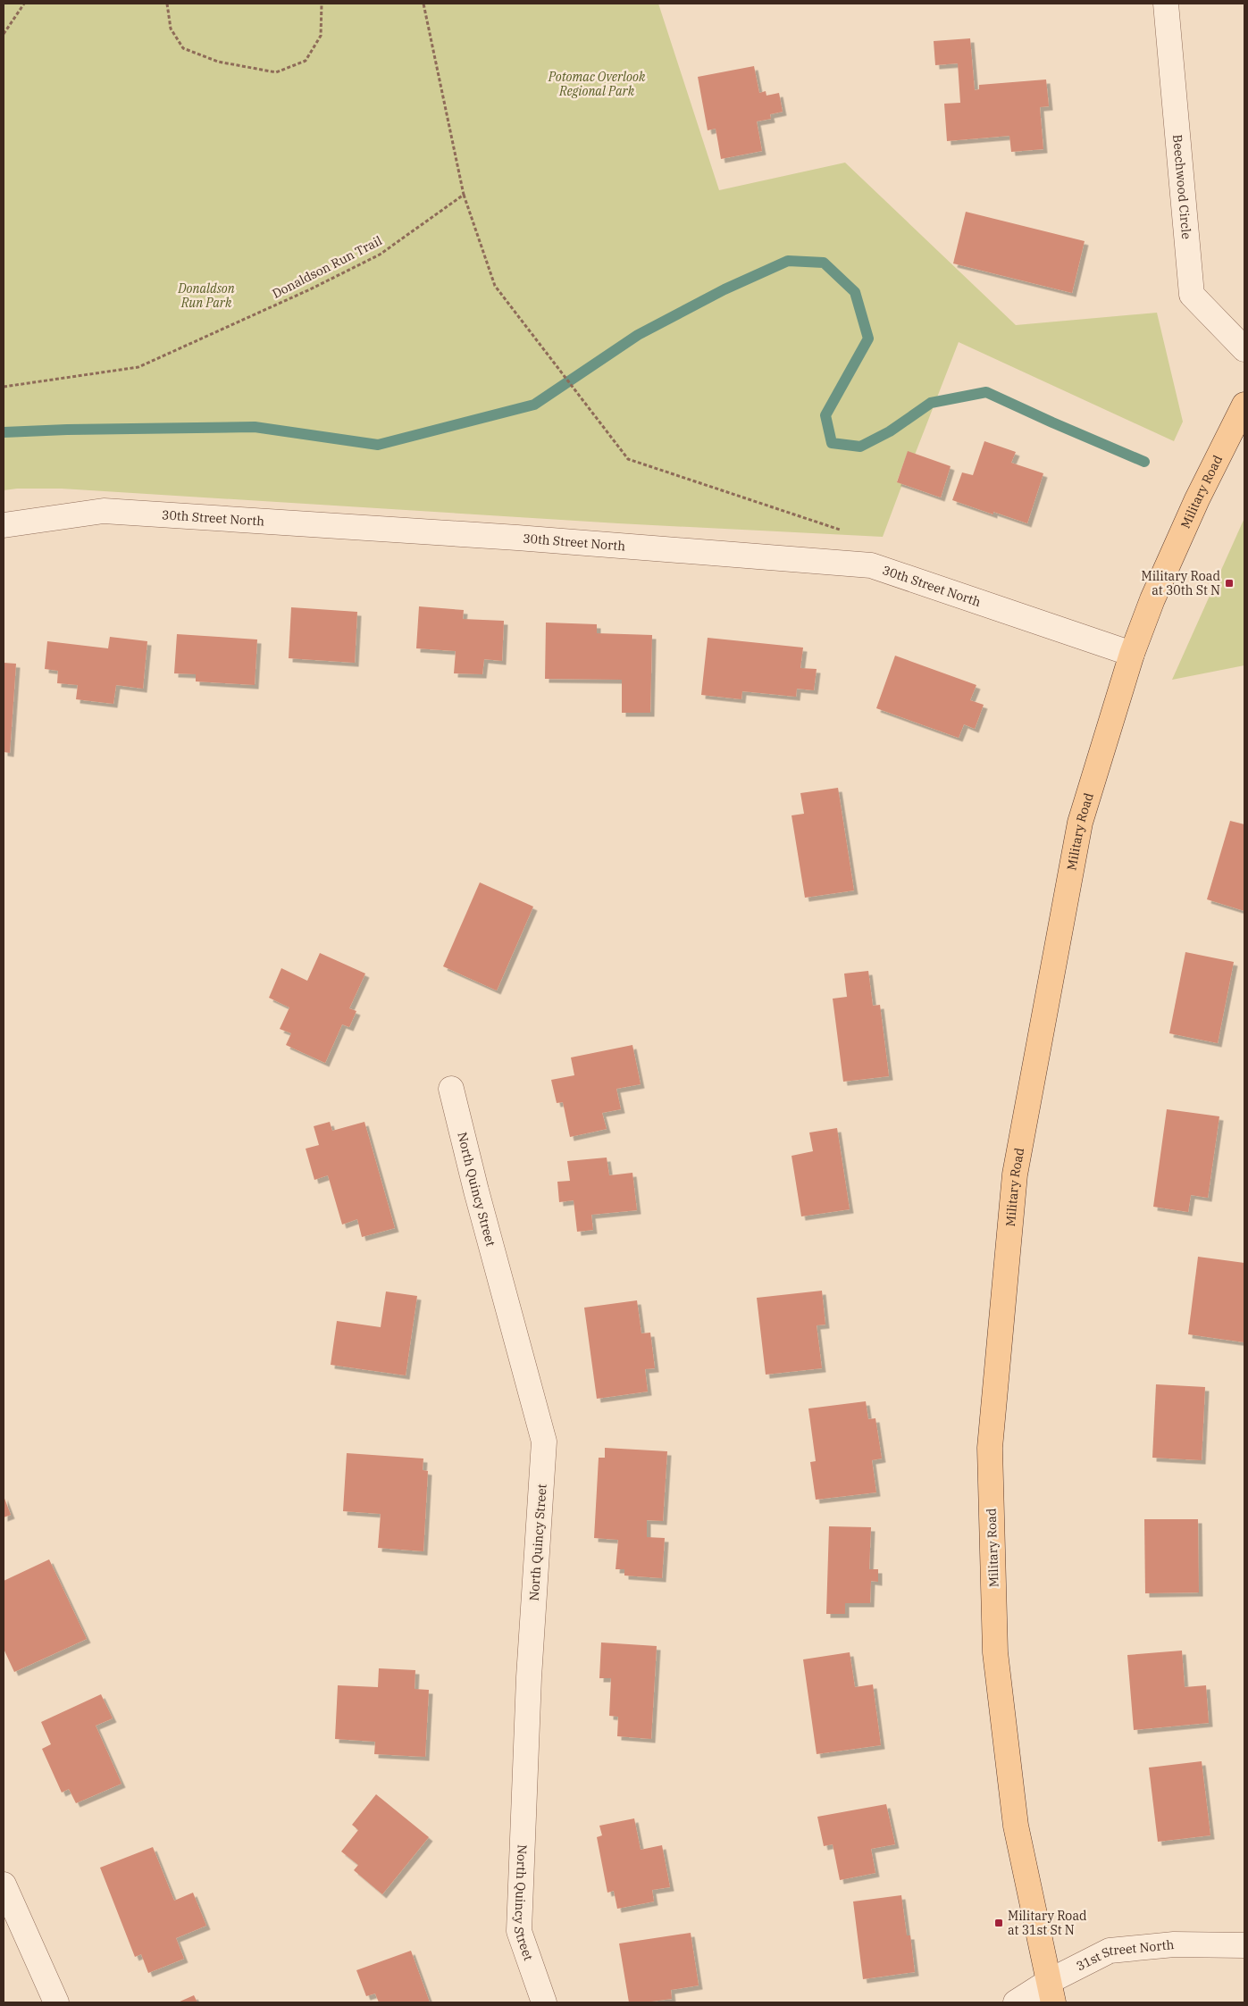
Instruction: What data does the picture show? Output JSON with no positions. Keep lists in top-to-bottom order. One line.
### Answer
{"streets":{"main road":["Military Road"],"street":["Beechwood Circle","30th Street North","North Quincy Street","31st Street North"],"path":["Donaldson Run Trail"]},"crossings":[["Military Road","30th Street North"],["Military Road","31st Street North"]],"parks":["Potomac Overlook Regional Park","Donaldson Run Park"],"places":{"transit":["Military Road at 30th St N","Military Road at 31st St N"]}}
